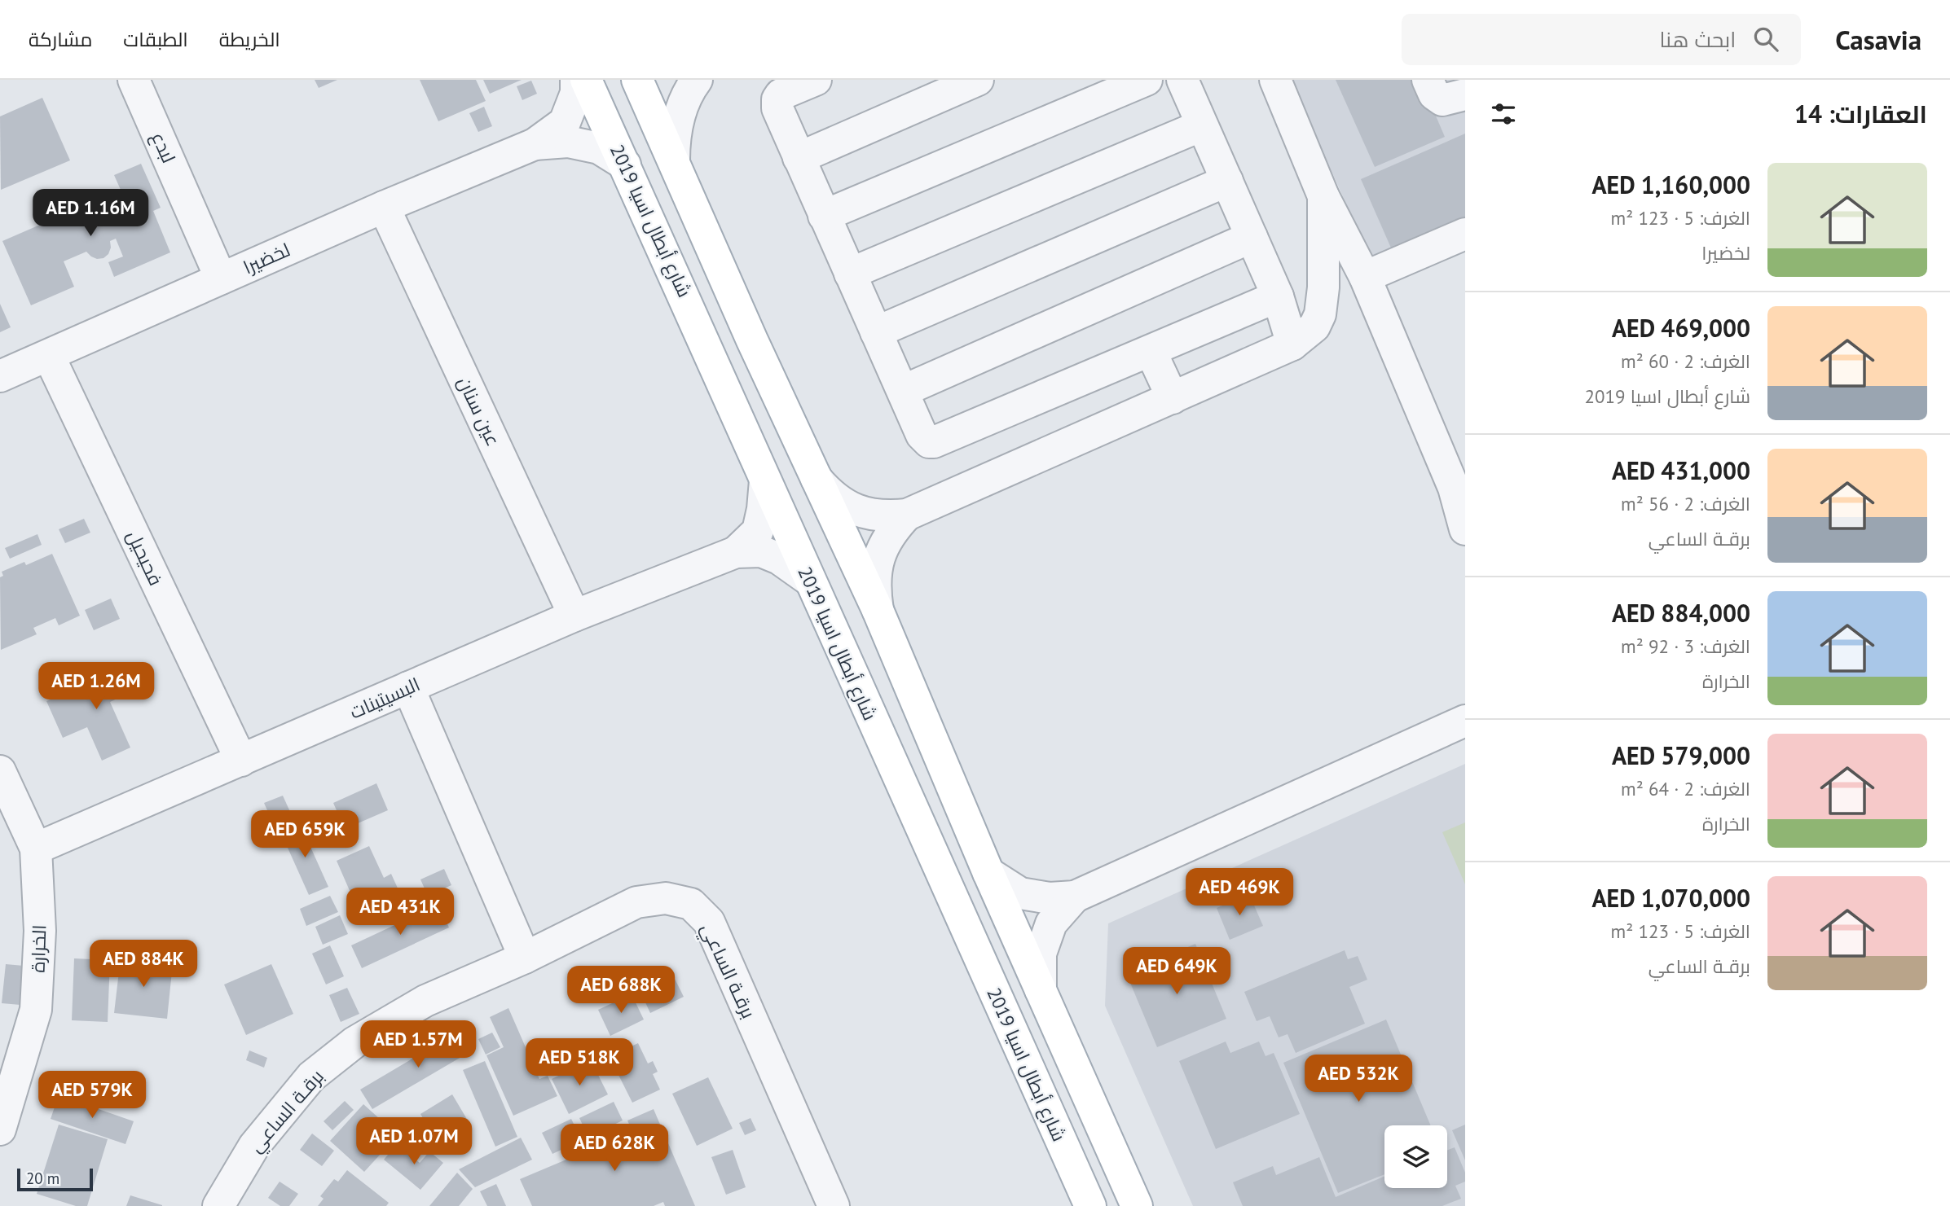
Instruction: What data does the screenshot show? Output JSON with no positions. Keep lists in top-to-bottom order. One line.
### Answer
{"streets":{"main road":["شارع أبطال اسيا 2019"],"street":["لبدع","لخضيرا","عين سنان","فحيحيل","البسيتينات","الخرارة","برقـة الساعي"]},"crossings":[["لبدع","لخضيرا"],["شارع أبطال اسيا 2019","لخضيرا"],["شارع أبطال اسيا 2019","البسيتينات"],["لخضيرا","عين سنان"],["لخضيرا","فحيحيل"],["عين سنان","البسيتينات"],["فحيحيل","البسيتينات"],["البسيتينات","الخرارة"]],"scale_bar":"20 m","page":{"header":"Casavia","search":"ابحث هنا","nav":["الخريطة","الطبقات","مشاركة"],"heading":"العقارات: 14","list":[{"name":"AED 1,160,000","note":"الغرف: 5 · 123 m² · لخضيرا"},{"name":"AED 469,000","note":"الغرف: 2 · 60 m² · شارع أبطال اسيا 2019"},{"name":"AED 431,000","note":"الغرف: 2 · 56 m² · برقـة الساعي"},{"name":"AED 884,000","note":"الغرف: 3 · 92 m² · الخرارة"},{"name":"AED 579,000","note":"الغرف: 2 · 64 m² · الخرارة"},{"name":"AED 1,070,000","note":"الغرف: 5 · 123 m² · برقـة الساعي"}],"price":["AED 1.16M","AED 1.26M","AED 659K","AED 469K","AED 431K","AED 884K","AED 649K","AED 688K","AED 1.57M","AED 518K","AED 532K","AED 579K","AED 1.07M","AED 628K"],"scale":"20 m"}}
